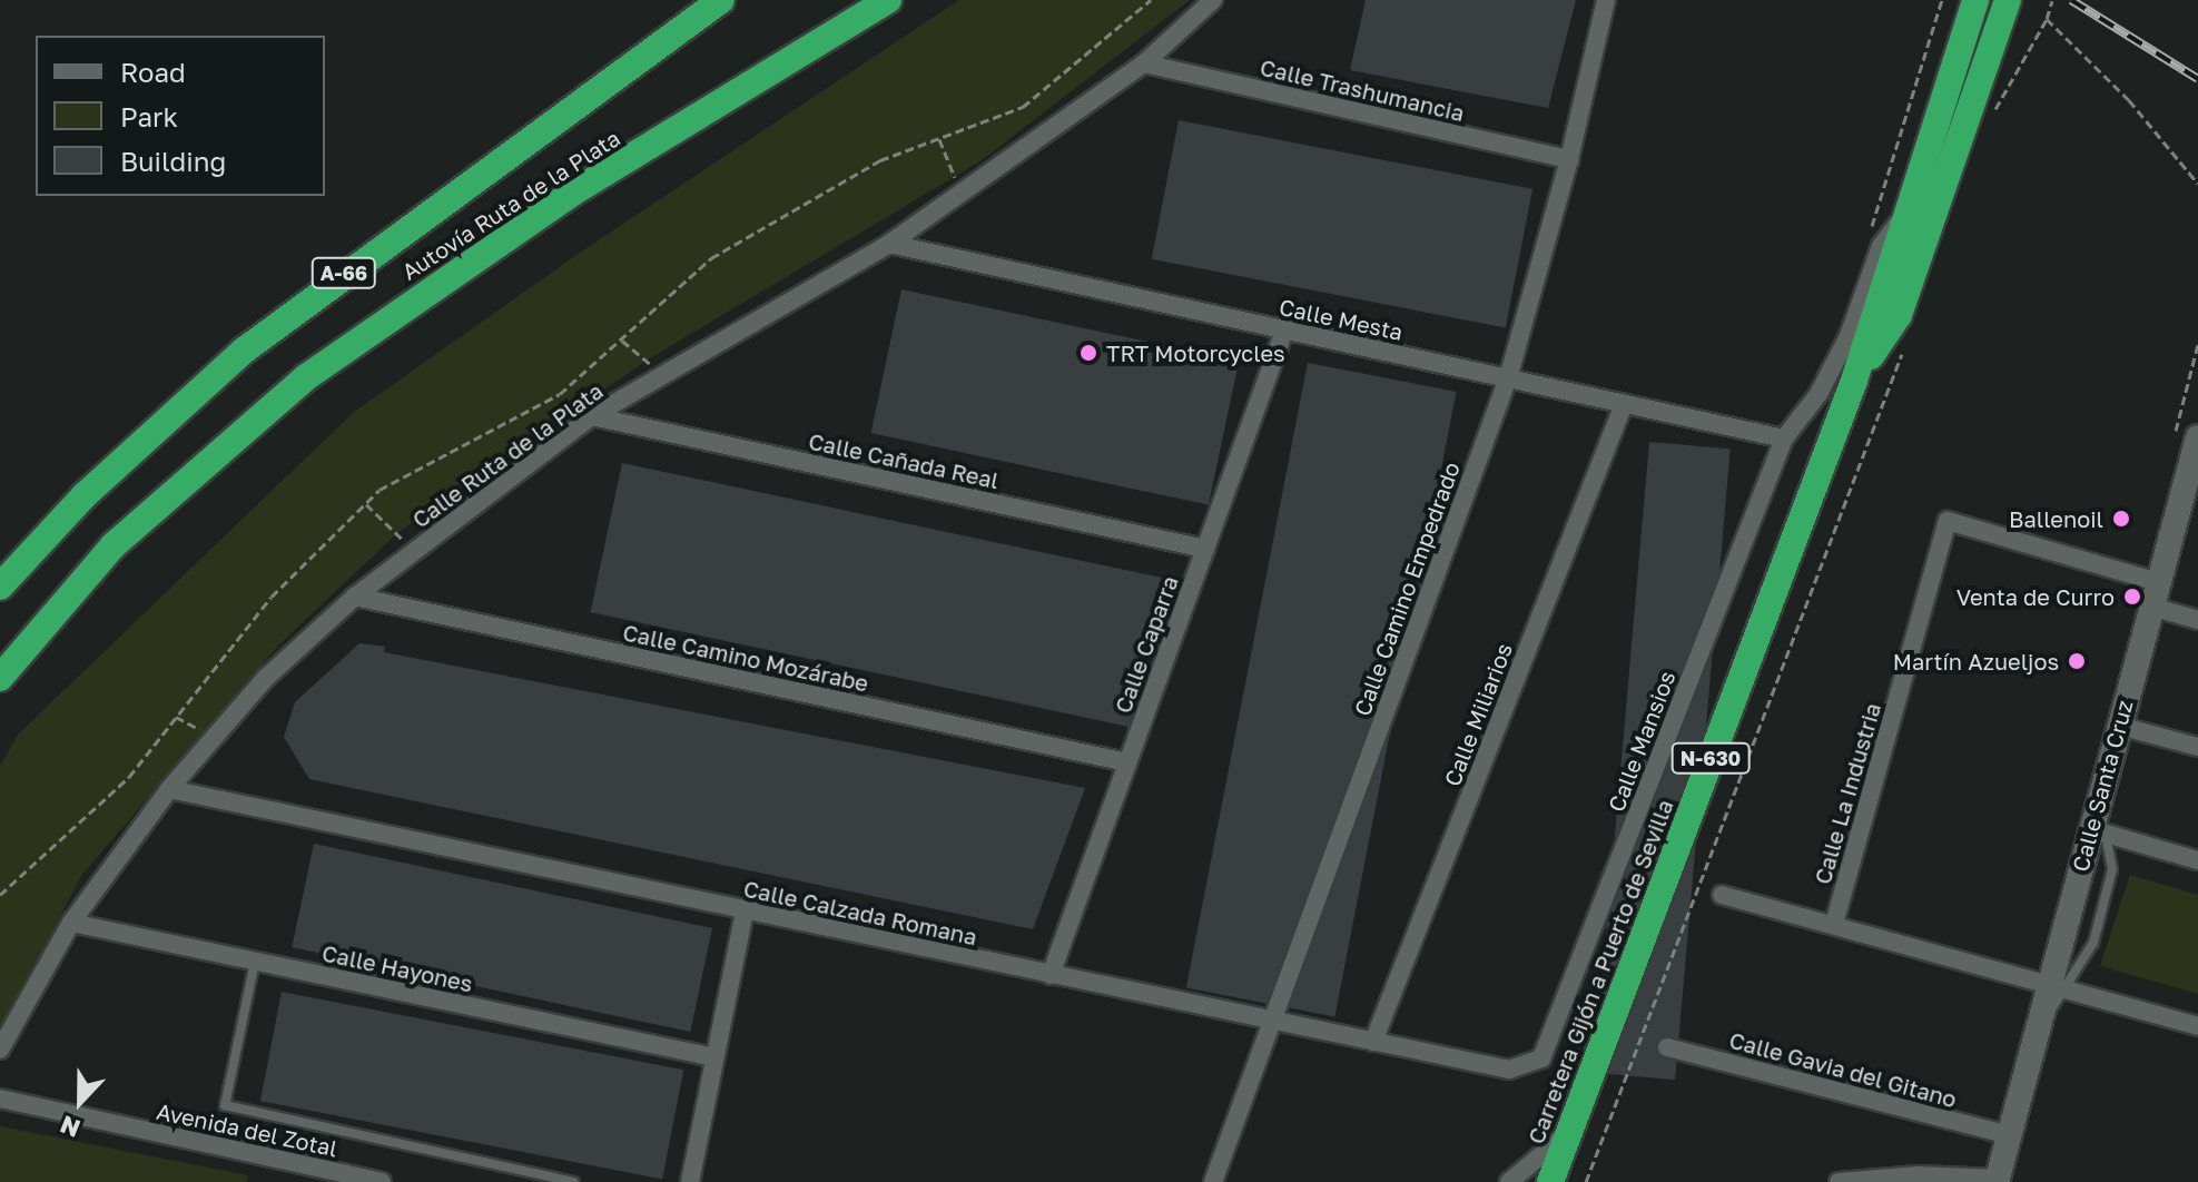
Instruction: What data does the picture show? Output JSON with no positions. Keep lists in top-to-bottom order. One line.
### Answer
{"streets":{"highway":["Autovía Ruta de la Plata","A-66","N-630","Carretera Gijón a Puerto de Sevilla"],"main road":["Calle Santa Cruz"],"street":["Calle Trashumancia","Calle Mesta","Calle Ruta de la Plata","Calle Cañada Real","Calle Camino Empedrado","Calle Caparra","Calle Camino Mozárabe","Calle Miliarios","Calle Mansios","Calle La Industria","Calle Calzada Romana","Calle Hayones","Calle Gavia del Gitano","Avenida del Zotal"]},"crossings":[["Calle Trashumancia","Calle Ruta de la Plata"],["Calle Trashumancia","Calle Camino Empedrado"],["Calle Mesta","Calle Ruta de la Plata"],["Calle Mesta","Calle Camino Empedrado"],["Calle Mesta","Calle Caparra"],["Calle Mesta","Calle Miliarios"],["Calle Mesta","Calle Mansios"],["Calle Ruta de la Plata","Calle Cañada Real"],["Calle Ruta de la Plata","Calle Camino Mozárabe"],["Calle Ruta de la Plata","Calle Calzada Romana"],["Calle Ruta de la Plata","Calle Hayones"],["Calle Cañada Real","Calle Caparra"],["Calle Camino Empedrado","Calle Calzada Romana"],["Calle Caparra","Calle Camino Mozárabe"],["Calle Caparra","Calle Calzada Romana"],["Calle Miliarios","Calle Calzada Romana"],["Calle Mansios","Calle Calzada Romana"],["Calle Mansios","Carretera Gijón a Puerto de Sevilla"],["Calle Santa Cruz","Calle La Industria"],["Calle Santa Cruz","Calle Gavia del Gitano"]],"places":["TRT Motorcycles","Ballenoil","Venta de Curro","Martín Azueljos"],"legend":["Road","Park","Building"],"north":"bottom"}
